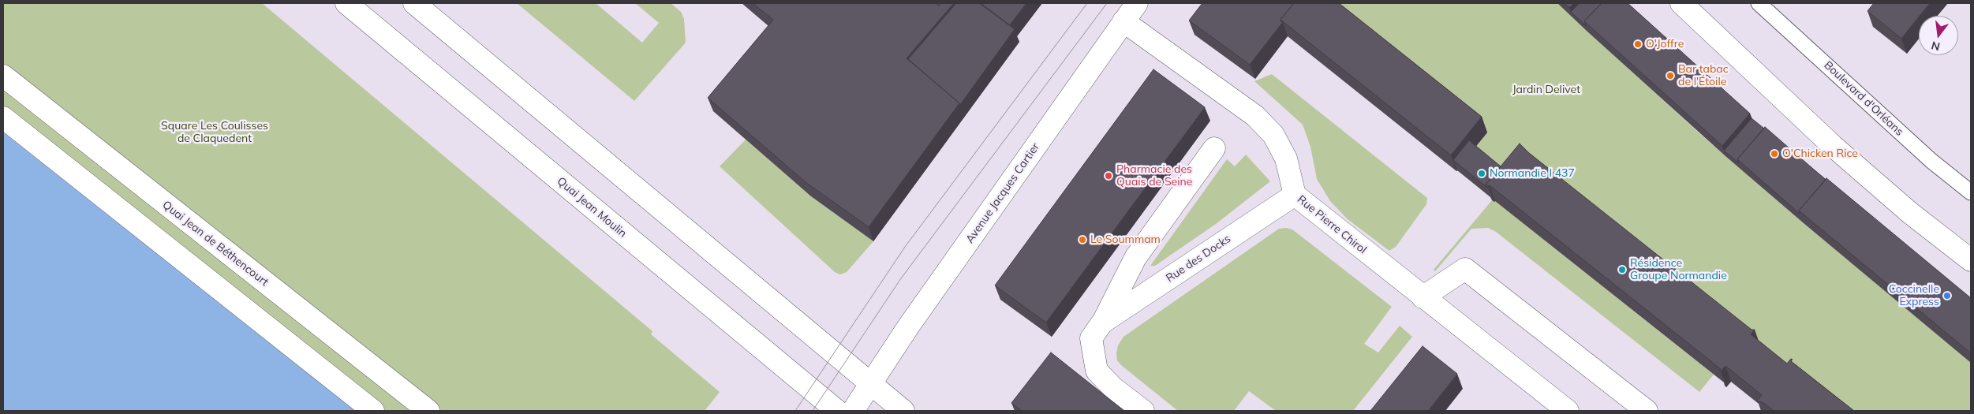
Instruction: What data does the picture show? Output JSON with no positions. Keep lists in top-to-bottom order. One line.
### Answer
{"streets":{"street":["Avenue Jacques Cartier","Quai Jean Moulin","Rue Pierre Chirol","Quai Jean de Béthencourt","Rue des Docks"],"lane":["Boulevard d'Orléans"]},"crossings":[["Avenue Jacques Cartier","Rue Pierre Chirol"],["Rue Pierre Chirol","Rue des Docks"]],"parks":["Jardin Delivet","Square Les Coulisses de Claquedent"],"places":["O'Joffre","Bar tabac de l'Étoile","O'Chicken Rice","Normandie I 437","Pharmacie des Quais de Seine","Le Soummam","Résidence Groupe Normandie","Coccinelle Express"],"north":"bottom"}
